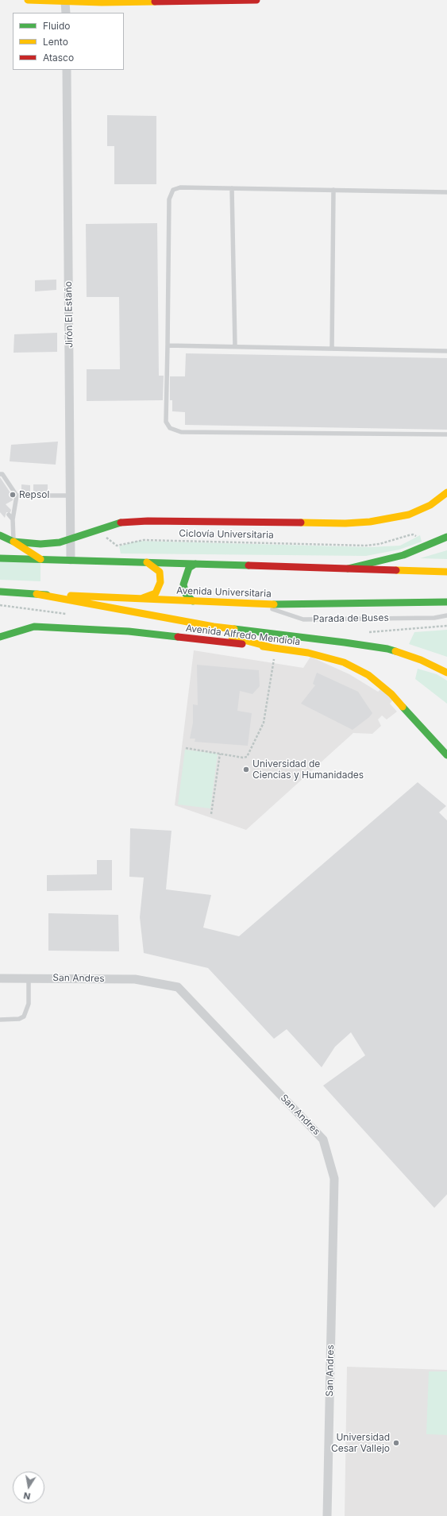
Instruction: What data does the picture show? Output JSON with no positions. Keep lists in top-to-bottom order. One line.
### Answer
{"streets":{"main road":["Avenida Universitaria","Avenida Alfredo Mendiola"],"street":["Jirón El Estaño","San Andres"],"lane":["Parada de Buses"],"path":["Ciclovía Universitaria"]},"crossings":[["Avenida Universitaria","Parada de Buses"]],"places":["Repsol","Universidad de Ciencias y Humanidades","Universidad Cesar Vallejo"],"legend":["Fluido","Lento","Atasco"],"north":"bottom"}
